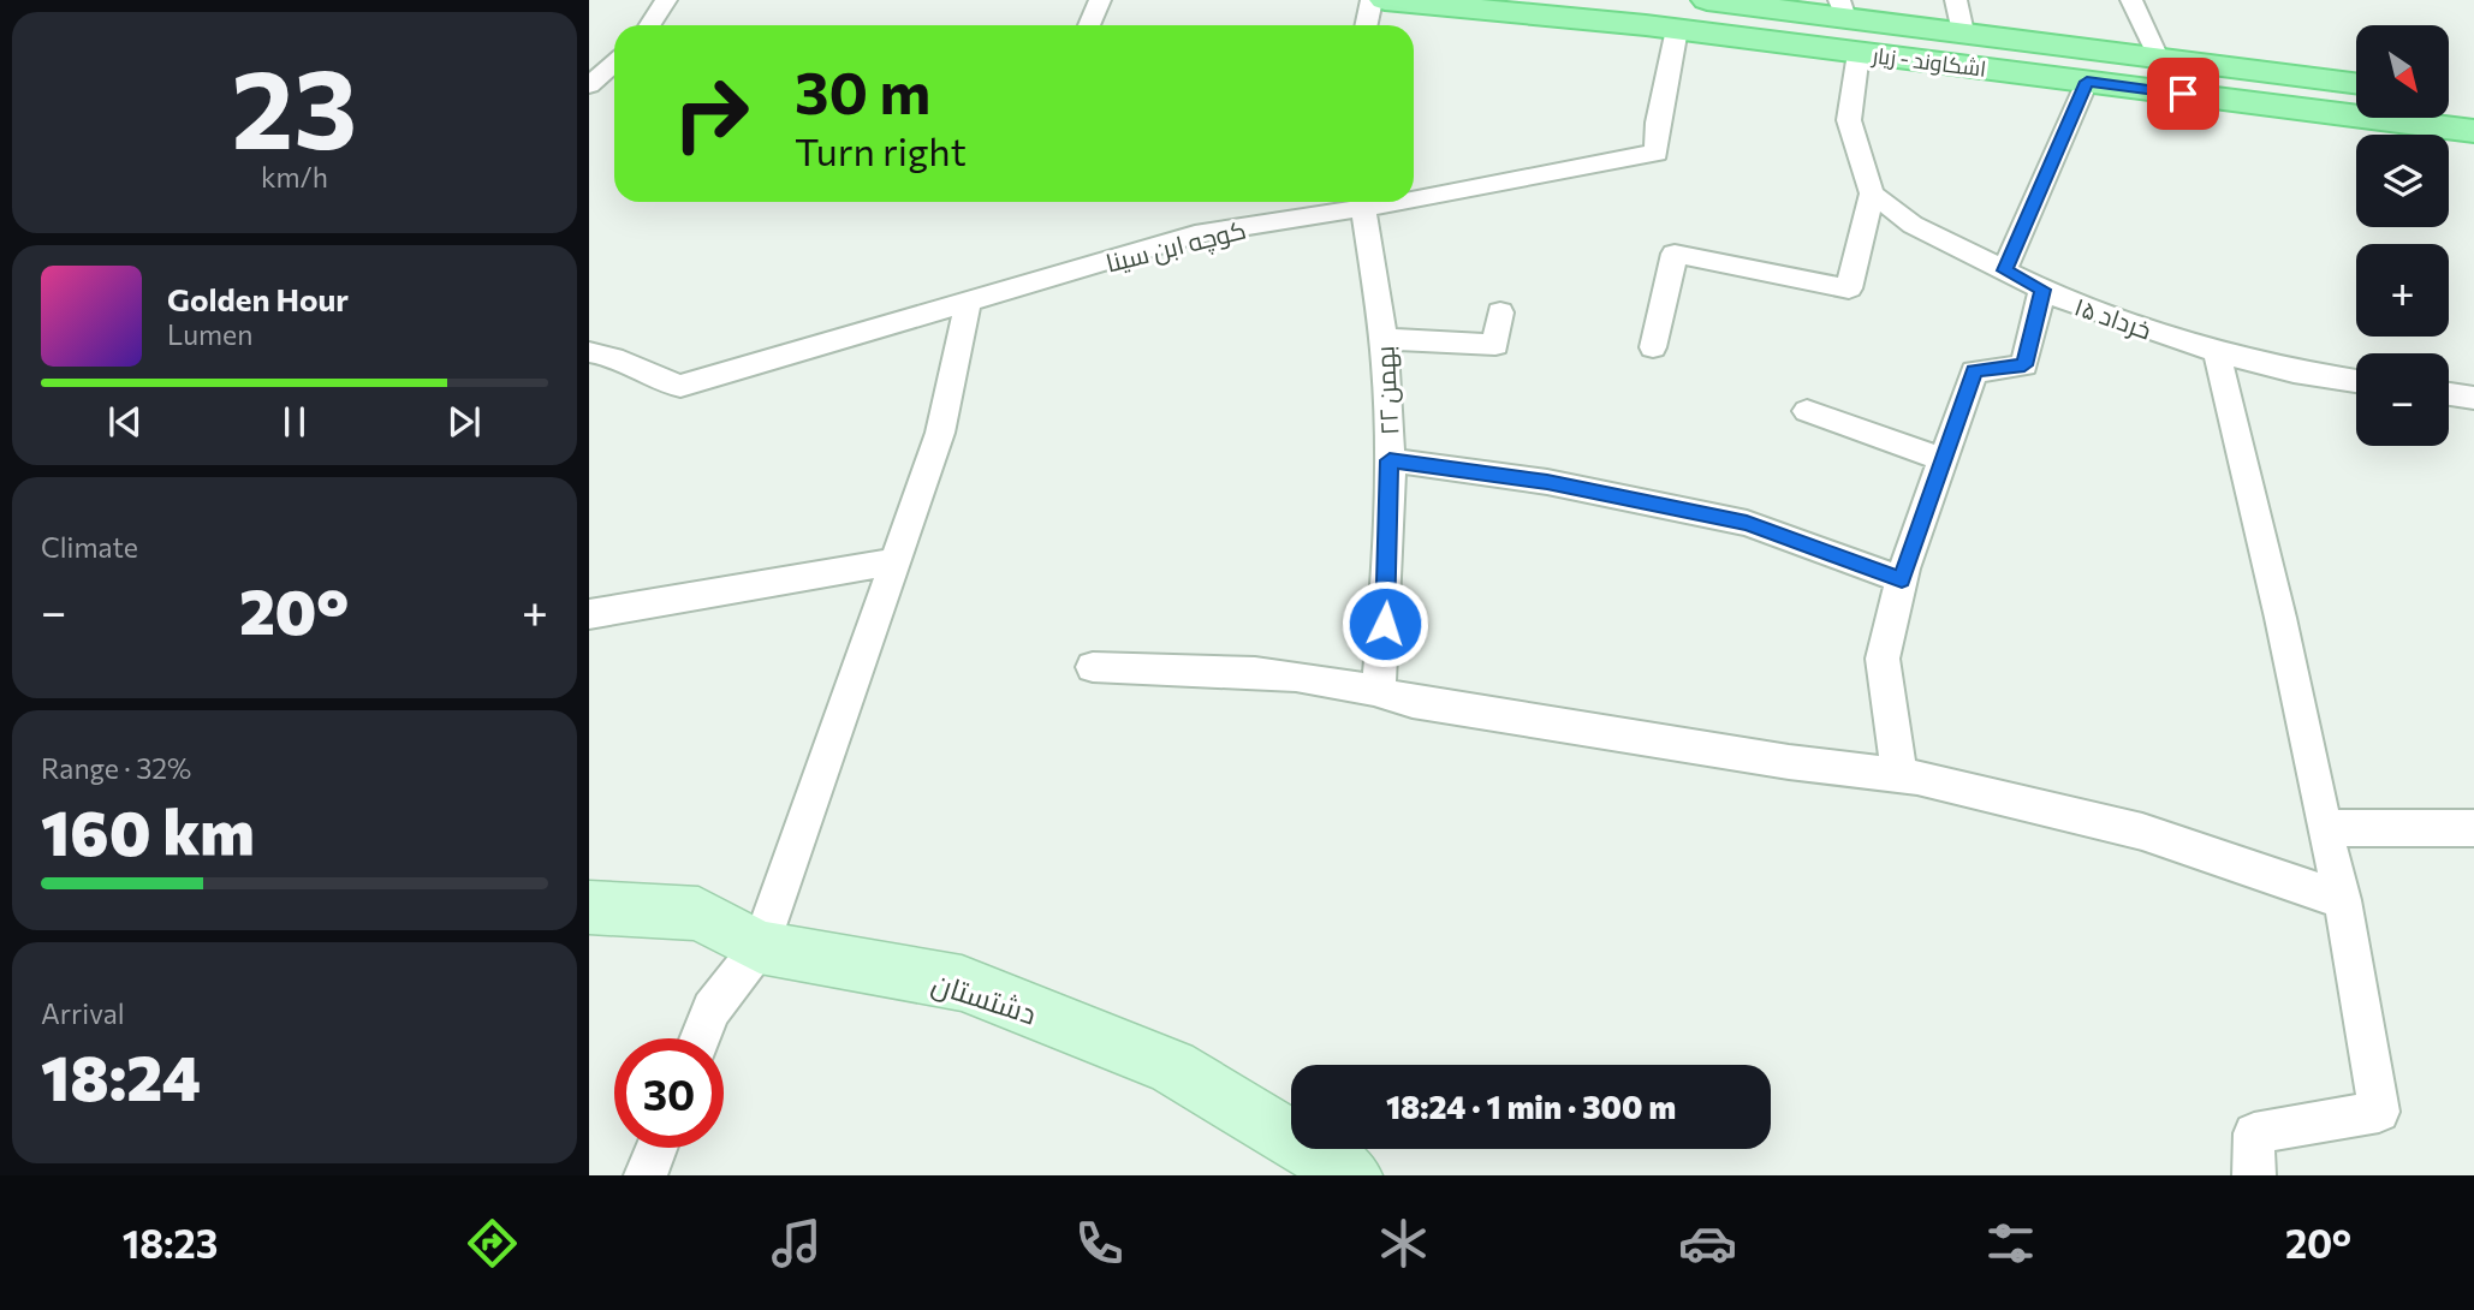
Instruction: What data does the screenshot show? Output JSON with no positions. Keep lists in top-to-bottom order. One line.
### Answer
{"streets":{"main road":["اشکاوند - زیار"],"street":["کوچه ابن سینا","۱۵ خرداد","۲۲ بهمن","دشتستان"]},"crossings":[["اشکاوند - زیار","کوچه ابن سینا"]],"north":"bottom right","page":{"tile":[["23","km/h"],"Climate",["Range · 32%","160 km"],["Arrival","18:24"]],"map_buttons":["+","−"],"turn":["30 m","Turn right"],"song":["Golden Hour","Lumen"],"heat":["−","20°","+"],"limit":"30","trip":"18:24 · 1 min · 300 m","tabs":["18:23","20°"]}}
